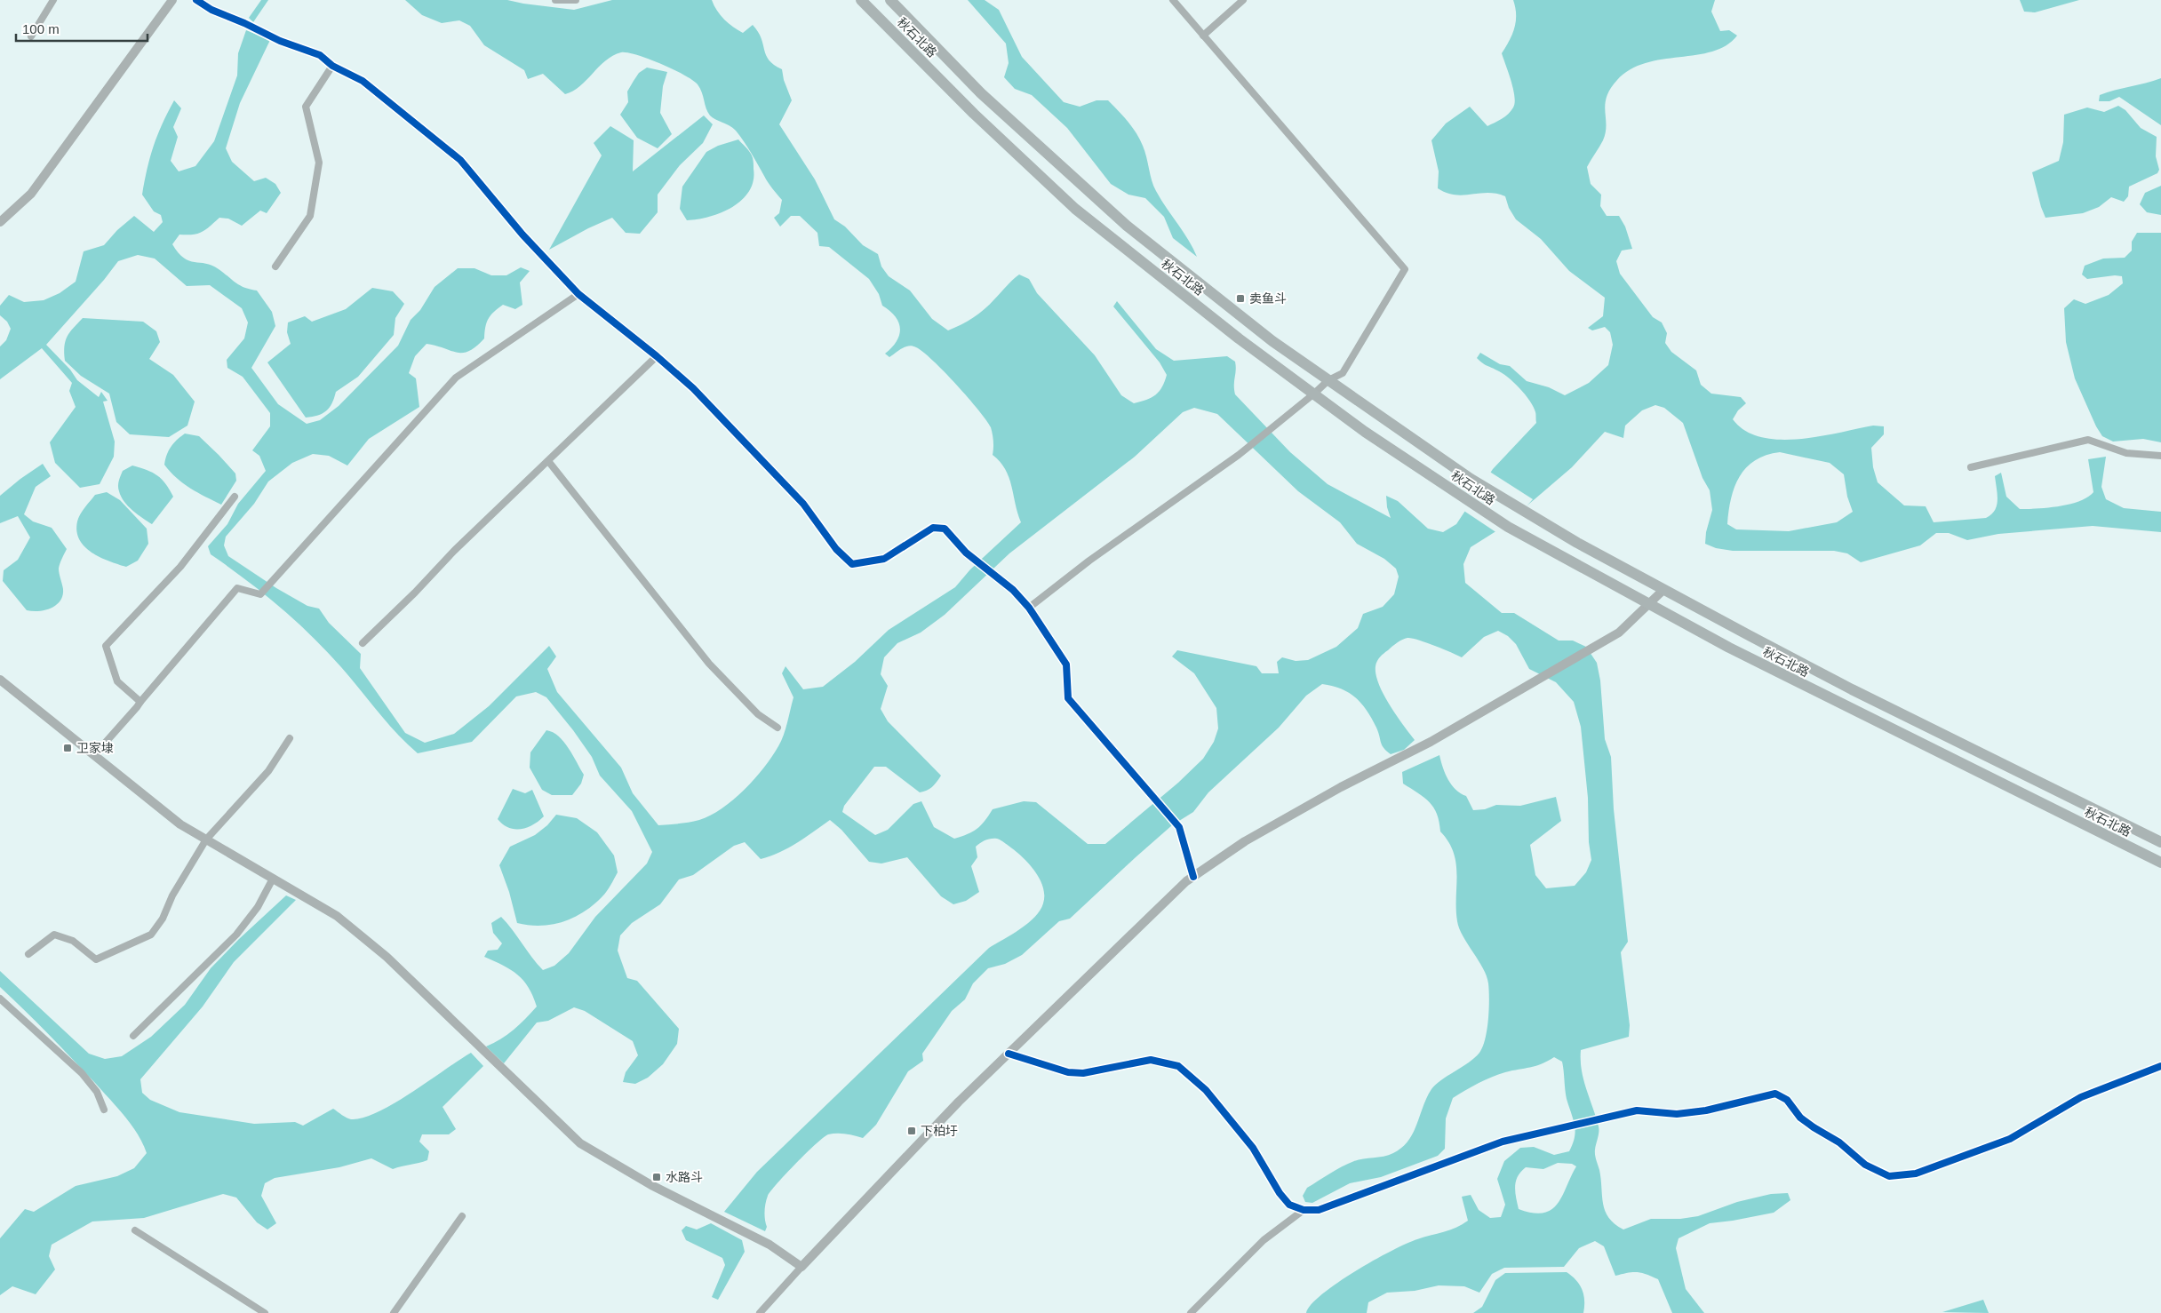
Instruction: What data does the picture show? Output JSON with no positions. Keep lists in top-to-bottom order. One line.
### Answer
{"streets":{"main road":["秋石北路"]},"places":{"transit":["卖鱼斗","卫家埭","下柏圩","水路斗"]},"scale_bar":"100 m"}
